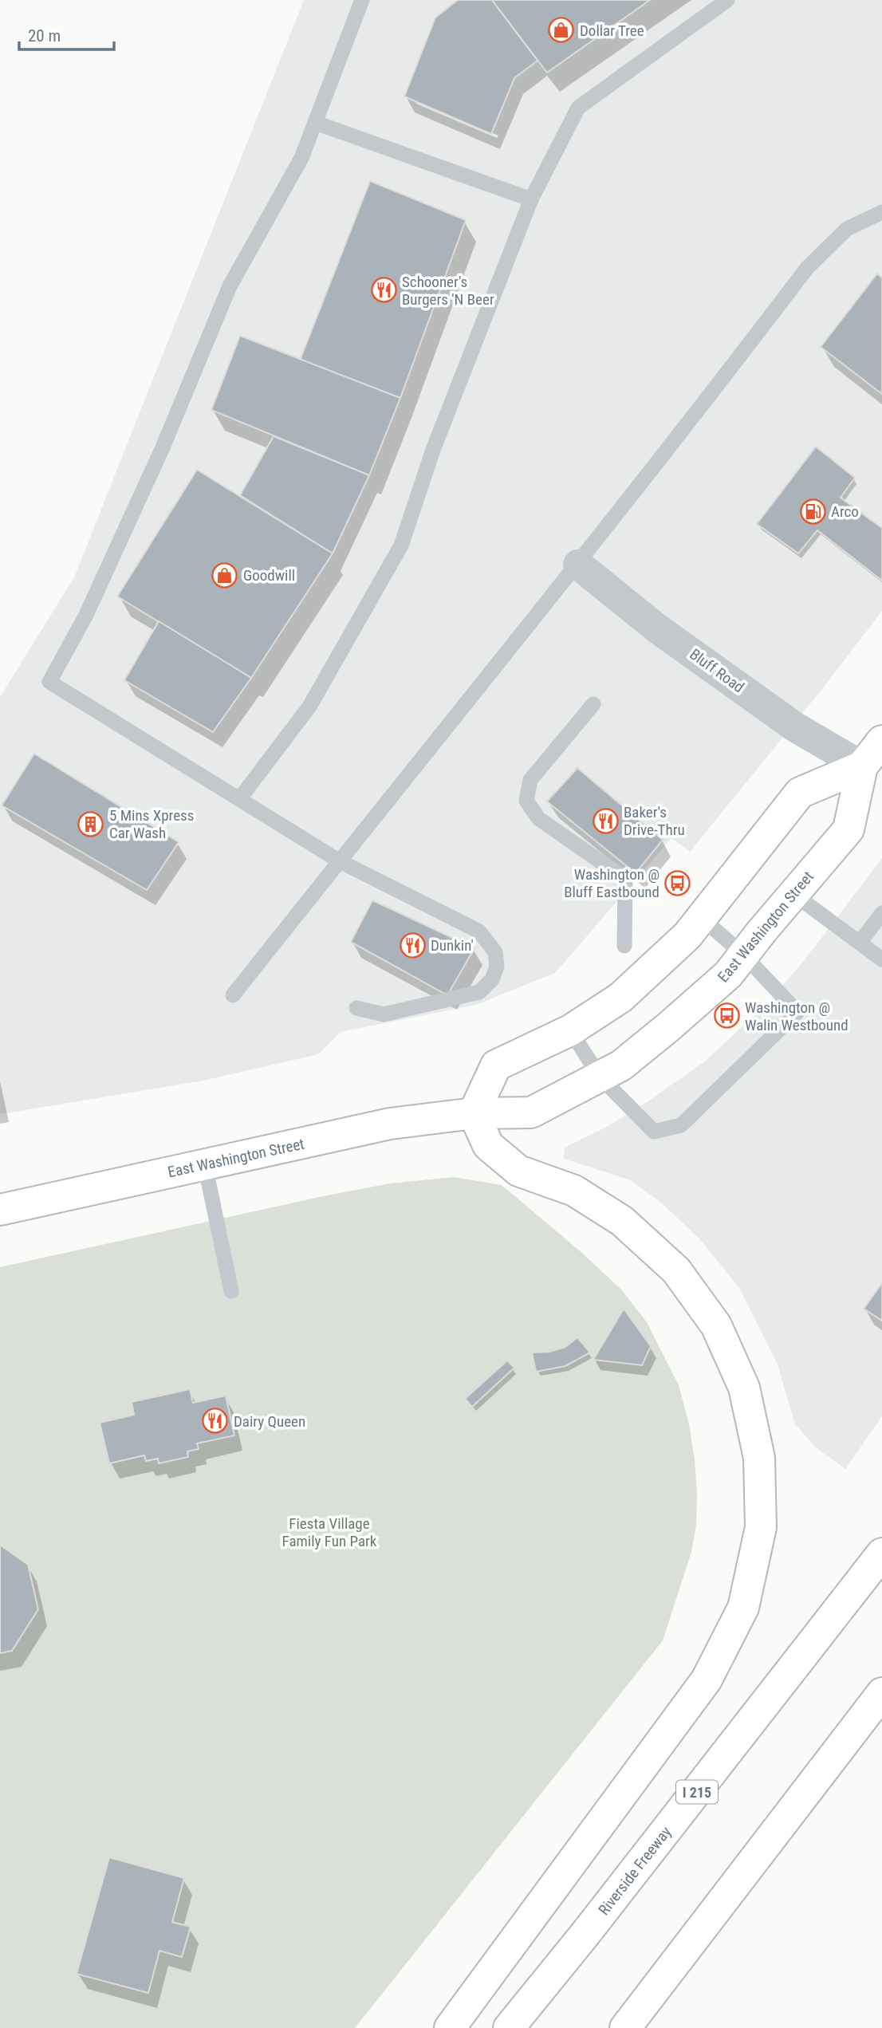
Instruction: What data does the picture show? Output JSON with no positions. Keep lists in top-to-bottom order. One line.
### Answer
{"streets":{"main road":["East Washington Street","I 215","Riverside Freeway"],"street":["Bluff Road"]},"crossings":[["Bluff Road","East Washington Street"]],"parks":["Fiesta Village Family Fun Park"],"places":{"shop":["Dollar Tree","Goodwill"],"restaurant":["Schooner's Burgers 'N Beer","Baker's Drive-Thru","Dunkin'","Dairy Queen"],"fuel station":["Arco"],"building":["5 Mins Xpress Car Wash"],"bus stop":["Washington @ Bluff Eastbound","Washington @ Walin Westbound"]},"scale_bar":"20 m"}
